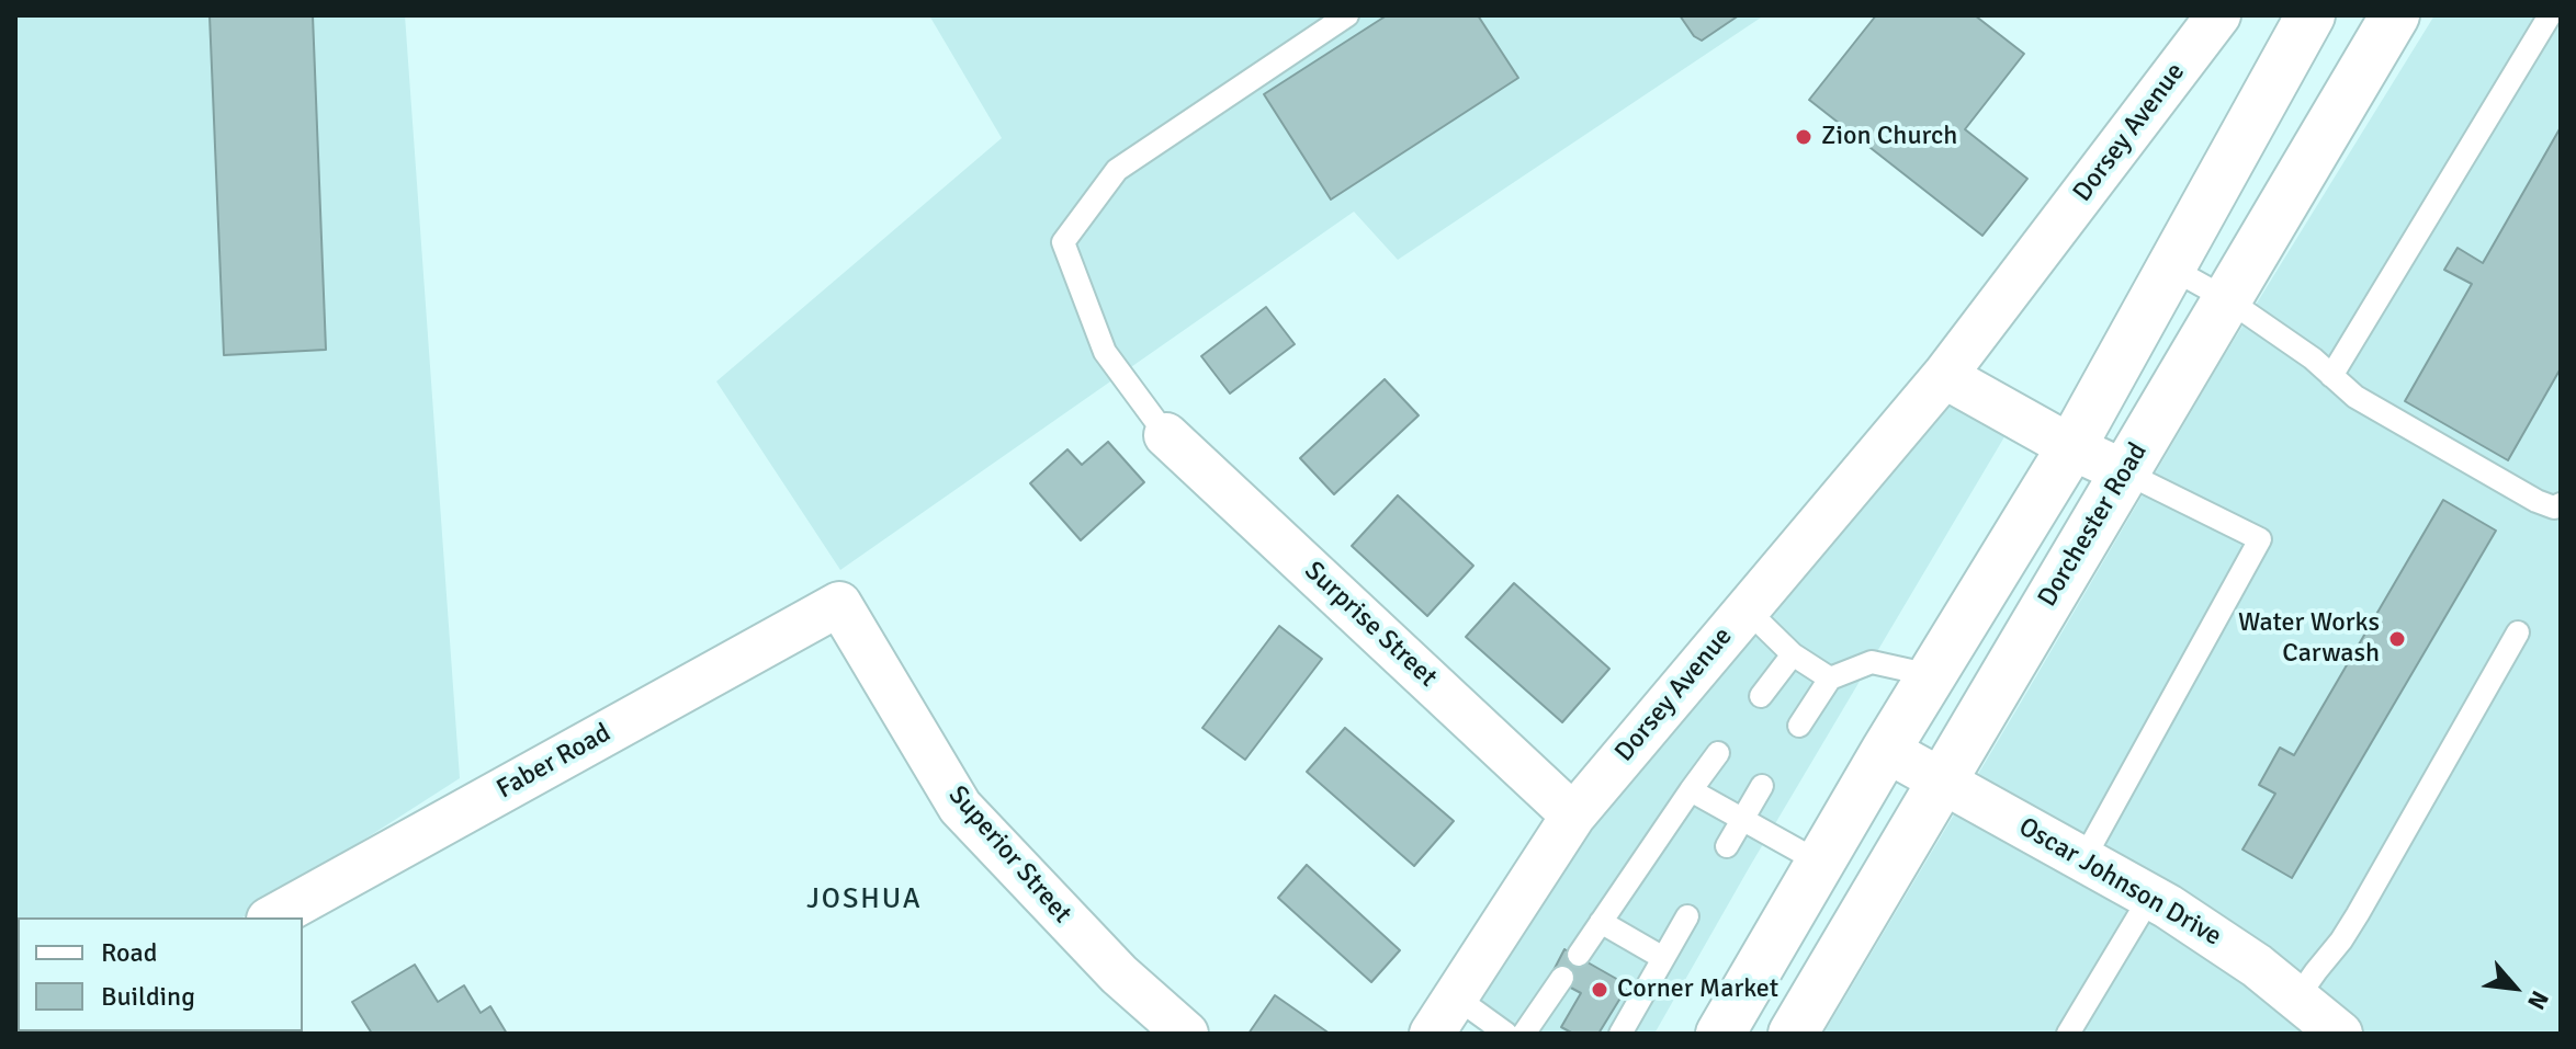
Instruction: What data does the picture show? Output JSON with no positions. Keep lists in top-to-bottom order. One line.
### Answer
{"streets":{"main road":["Dorchester Road"],"street":["Dorsey Avenue","Surprise Street","Faber Road","Superior Street","Oscar Johnson Drive"]},"crossings":[["Dorsey Avenue","Surprise Street"],["Dorchester Road","Oscar Johnson Drive"],["Faber Road","Superior Street"]],"districts":["JOSHUA"],"places":["Zion Church","Water Works Carwash","Corner Market"],"legend":["Road","Building"],"north":"bottom right"}
